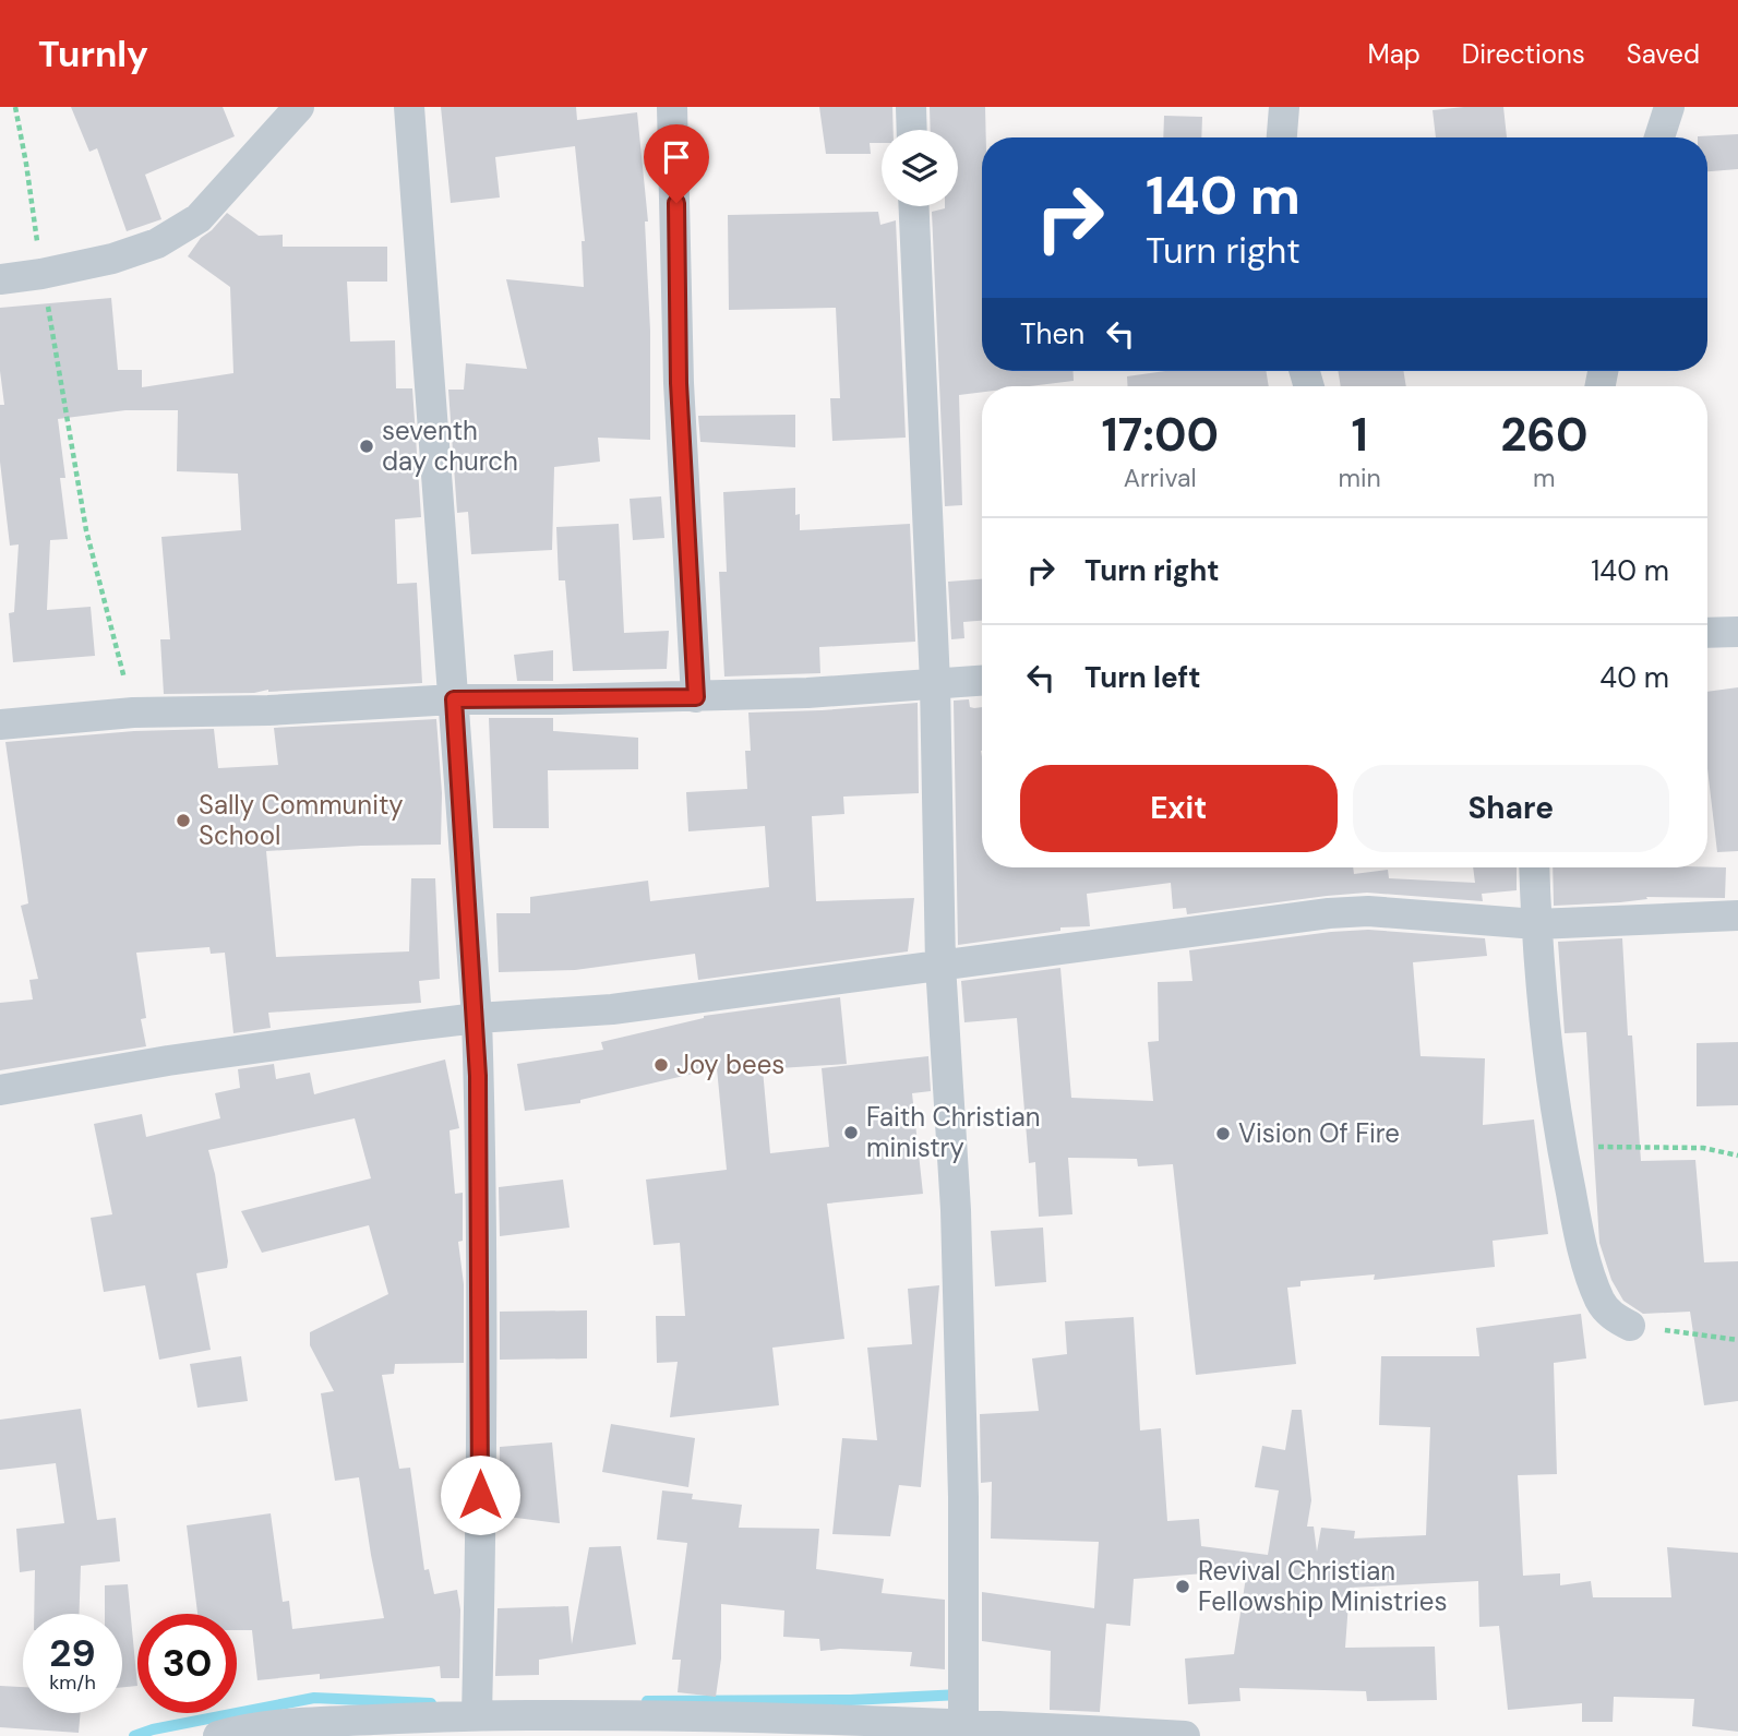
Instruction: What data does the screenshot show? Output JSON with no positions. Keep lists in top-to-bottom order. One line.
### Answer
{"places":["seventh day church","Sally Community School","Joy bees","Faith Christian ministry","Vision Of Fire","Revival Christian Fellowship Ministries"],"page":{"header":"Turnly","nav":["Map","Directions","Saved"],"turn":["140 m","Turn right"],"then":"Then","eta":["17:00","Arrival","1","min","260","m"],"list":[{"name":"Turn right","value":"140 m"},{"name":"Turn left","value":"40 m"}],"buttons":["Exit","Share"],"speed":"29 km/h","limit":"30"}}
